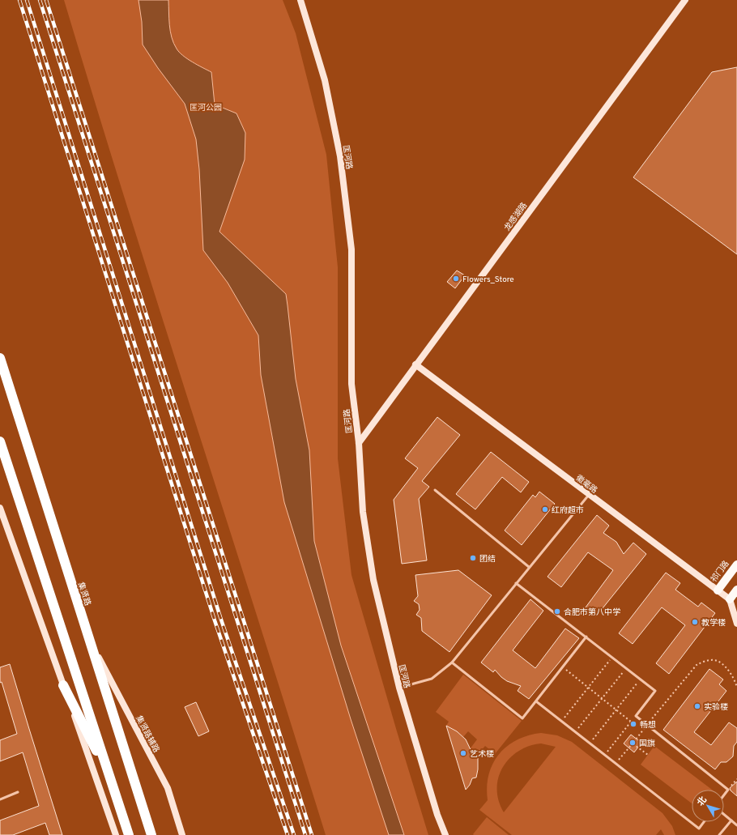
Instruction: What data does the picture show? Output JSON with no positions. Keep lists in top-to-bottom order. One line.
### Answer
{"streets":{"highway":["集贤路"],"main road":["祁门路"],"street":["匡河路","龙感湖路","徽毫路","集贤路辅路"]},"crossings":[["匡河路","龙感湖路"],["龙感湖路","徽毫路"],["徽毫路","祁门路"],["集贤路","集贤路辅路"]],"parks":["匡河公园"],"places":["Flowers_Store","红府超市","团结","合肥市第八中学","教学楼","实验楼","畅想","国旗","艺术楼"],"north":"top left"}
